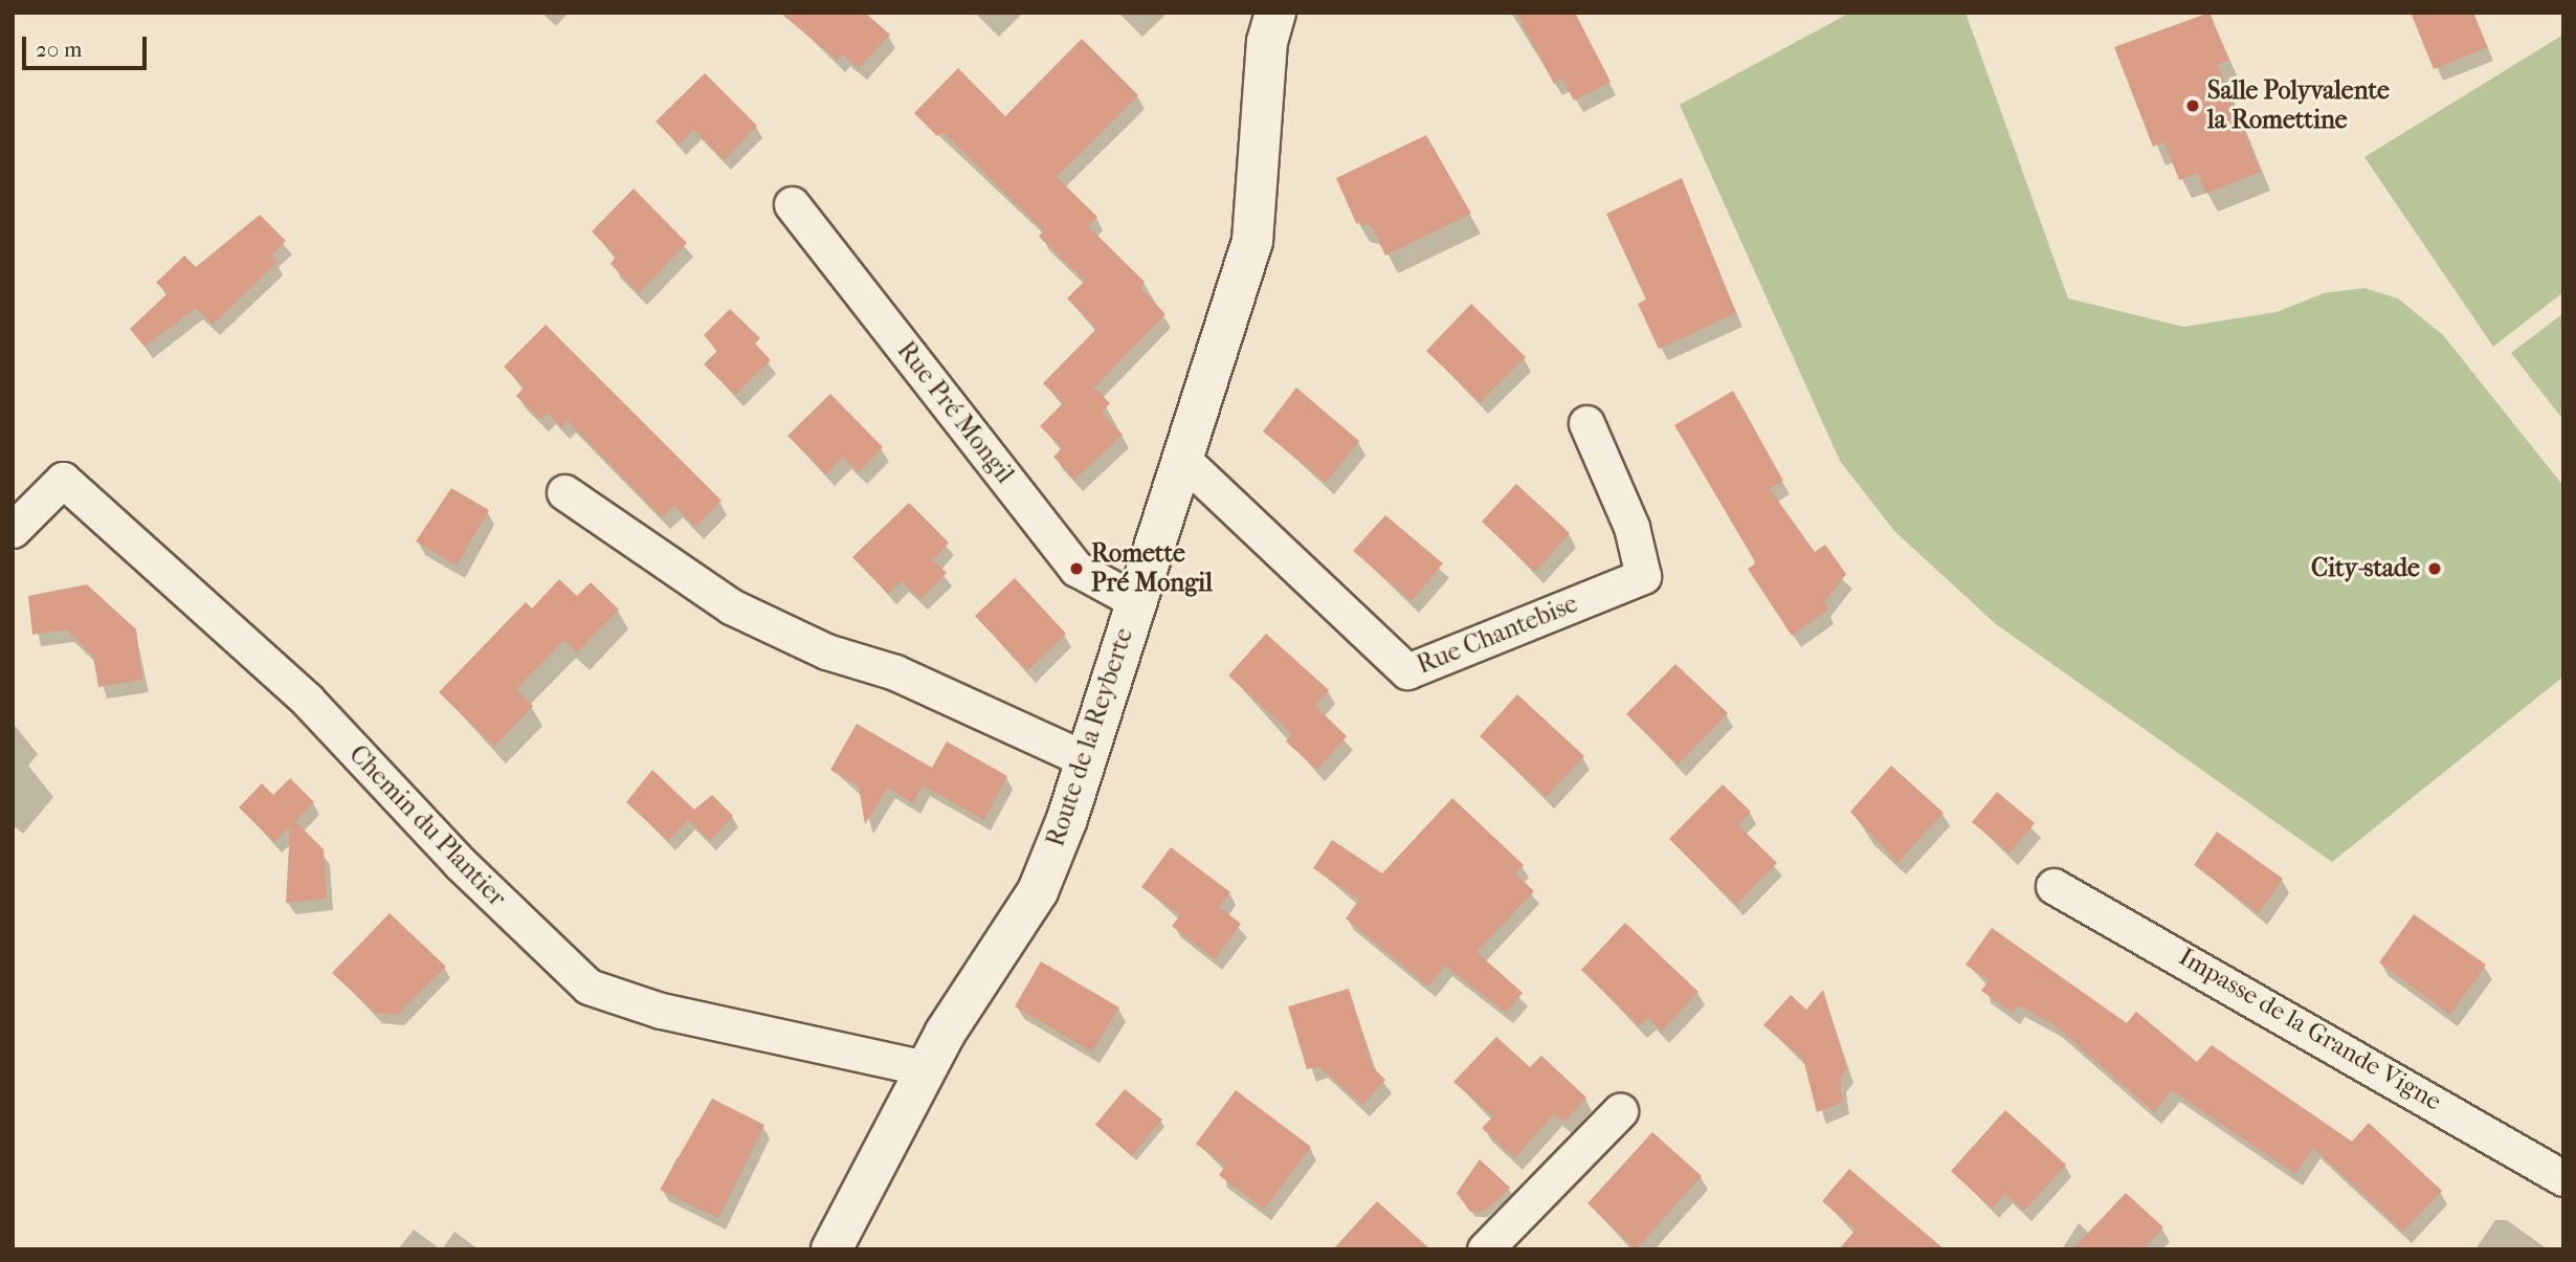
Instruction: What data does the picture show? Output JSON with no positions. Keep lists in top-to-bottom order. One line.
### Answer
{"streets":{"main road":["Route de la Reyberte"],"street":["Rue Pré Mongil","Rue Chantebise","Chemin du Plantier","Impasse de la Grande Vigne"]},"crossings":[["Rue Pré Mongil","Route de la Reyberte"],["Rue Chantebise","Route de la Reyberte"],["Route de la Reyberte","Chemin du Plantier"]],"places":["Salle Polyvalente la Romettine","Romette Pré Mongil","City-stade"],"scale_bar":"20 m"}
